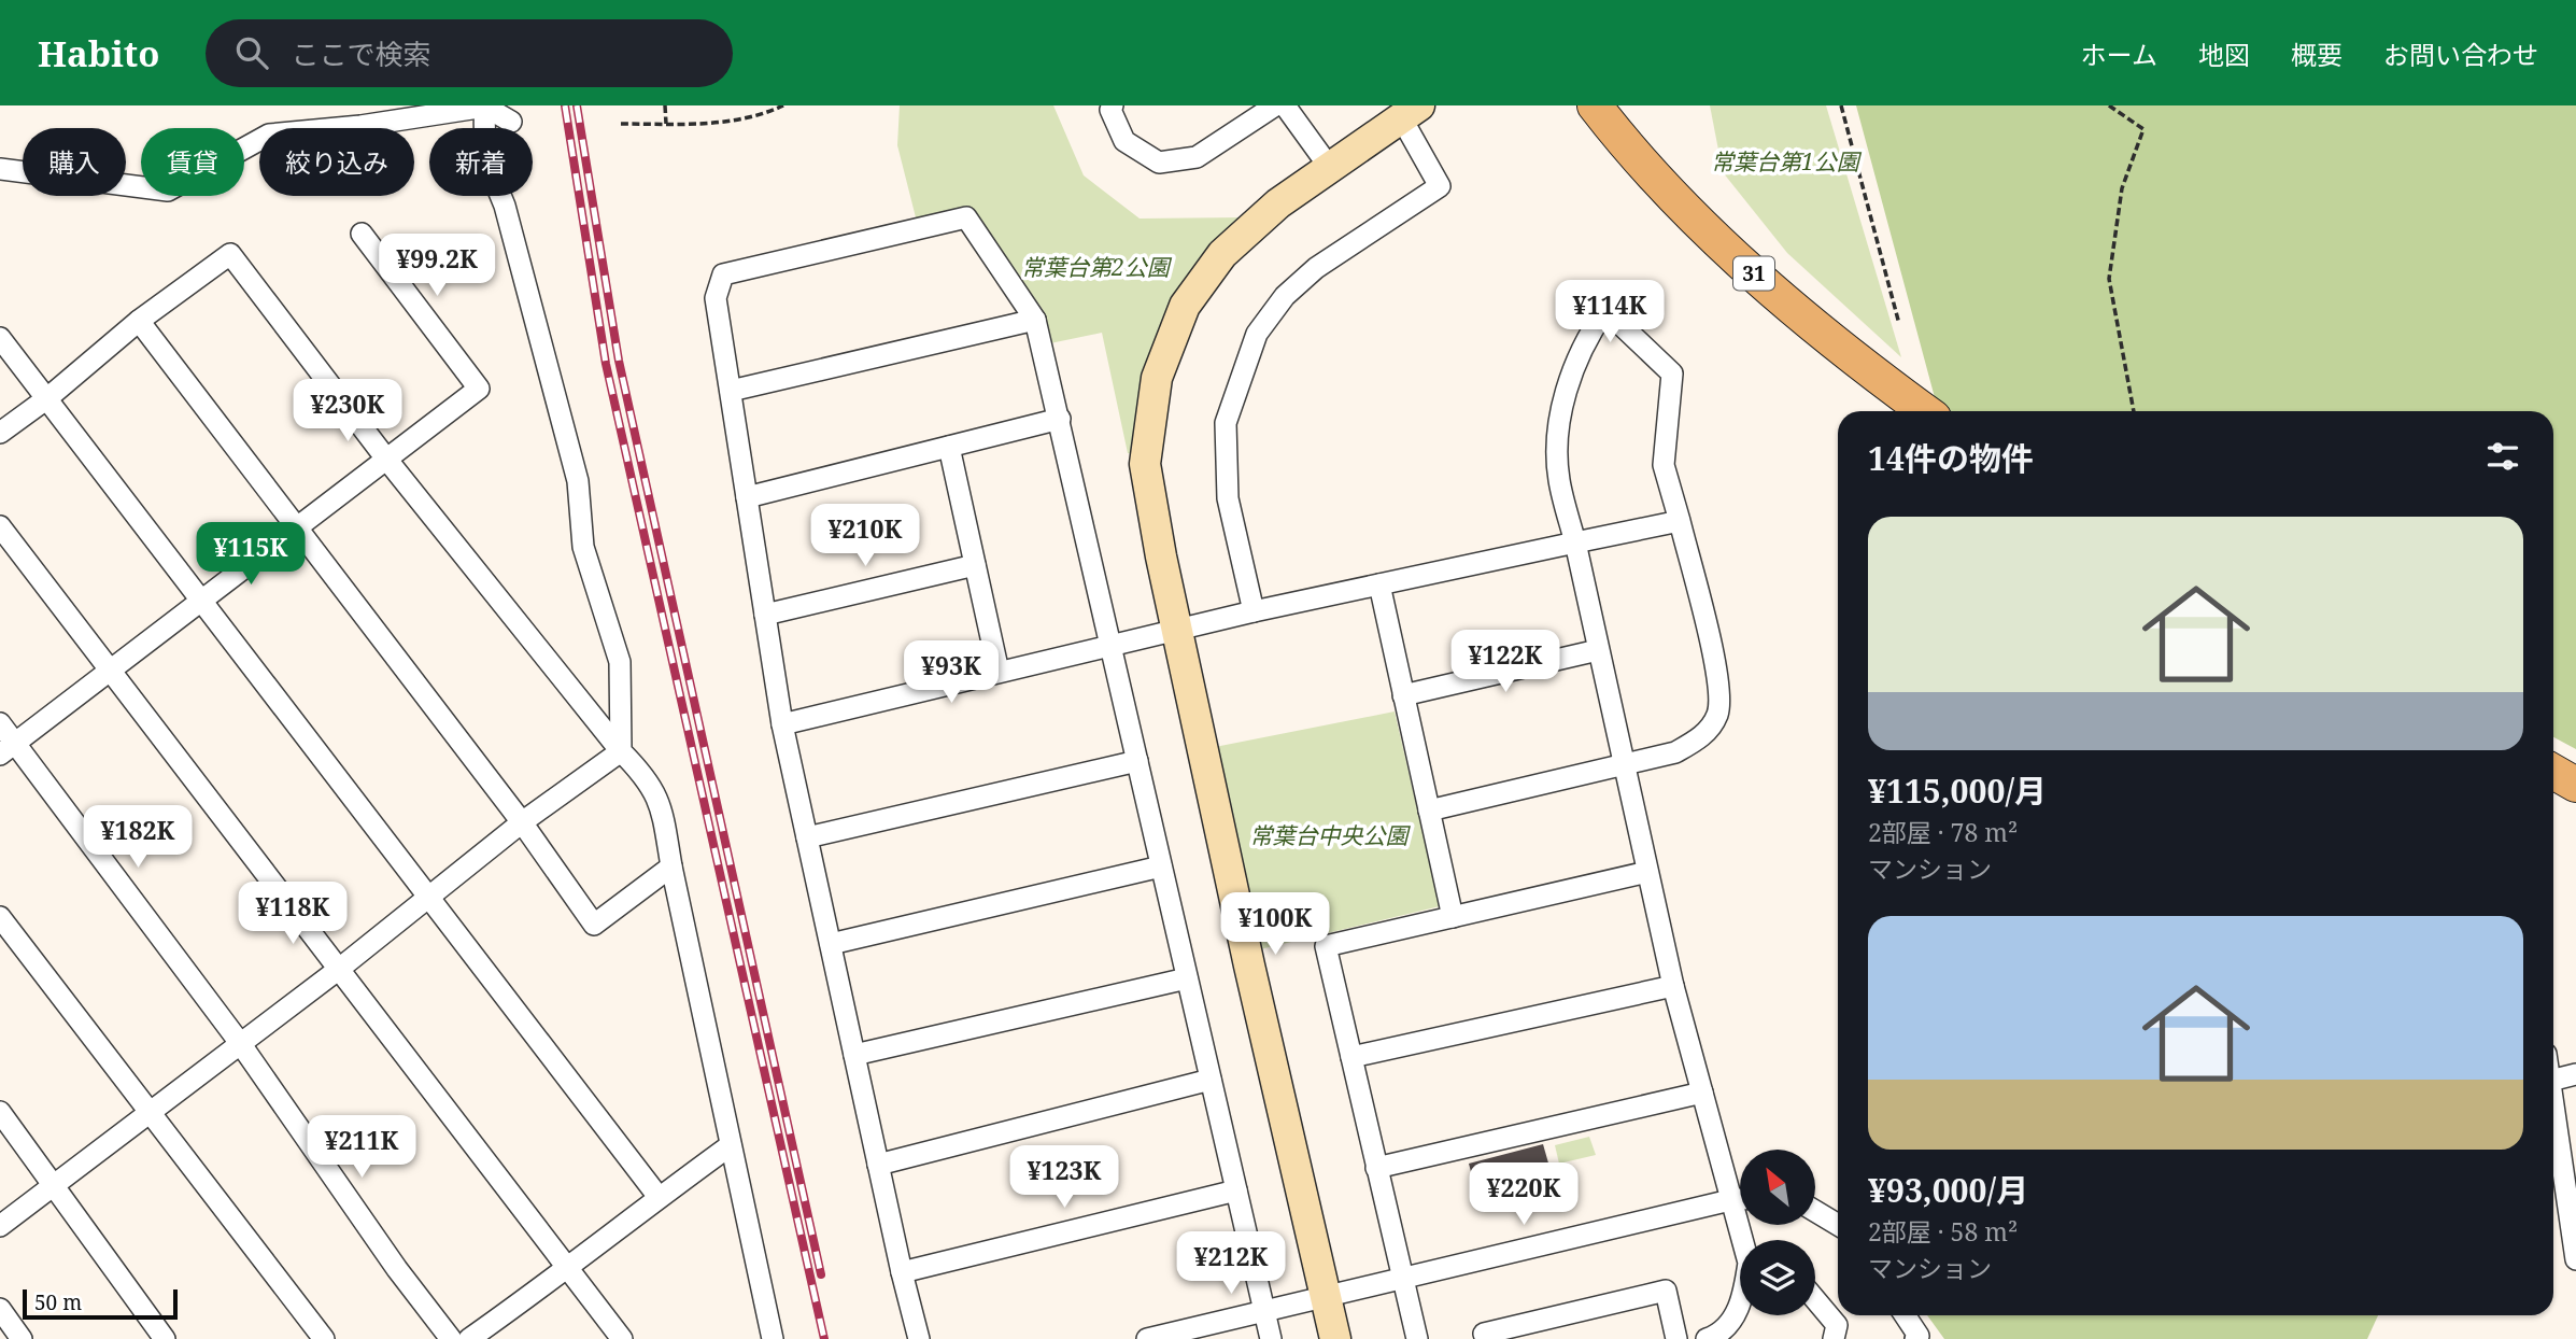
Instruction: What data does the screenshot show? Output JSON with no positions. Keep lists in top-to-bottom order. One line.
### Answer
{"streets":{"main road":["31"]},"parks":["常葉台第1公園","常葉台第2公園","常葉台中央公園"],"scale_bar":"50 m","north":"top left","page":{"header":"Habito","search":"ここで検索","nav":["ホーム","地図","概要","お問い合わせ"],"chip":["購入","賃貸","絞り込み","新着"],"price":["¥99.2K","¥114K","¥230K","¥210K","¥115K","¥122K","¥93K","¥182K","¥118K","¥100K","¥211K","¥123K","¥220K","¥212K"],"heading":"14件の物件","list":[{"name":"¥115,000/月","note":"2部屋 · 78 m² · マンション"},{"name":"¥93,000/月","note":"2部屋 · 58 m² · マンション"}],"scale":"50 m"}}
